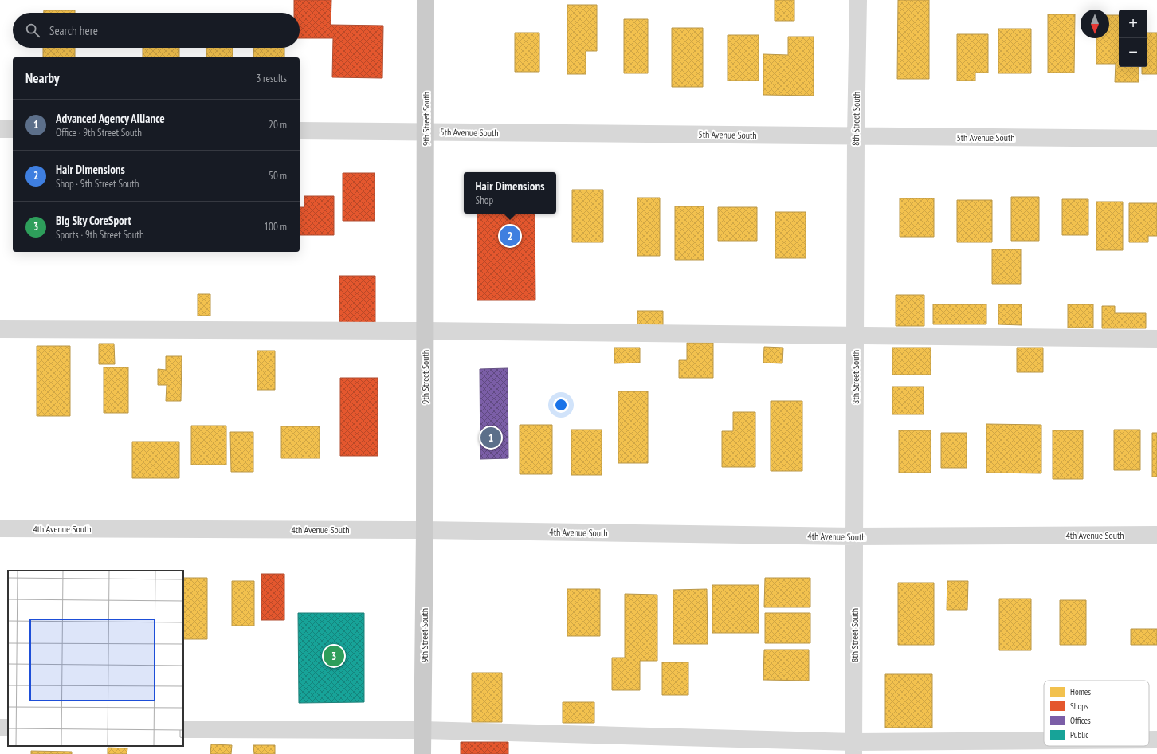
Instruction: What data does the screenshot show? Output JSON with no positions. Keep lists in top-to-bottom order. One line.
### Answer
{"streets":{"main road":["9th Street South"],"street":["8th Street South","5th Avenue South","4th Avenue South"]},"crossings":[["9th Street South","5th Avenue South"],["9th Street South","4th Avenue South"],["8th Street South","5th Avenue South"],["8th Street South","4th Avenue South"]],"legend":["Homes","Shops","Offices","Public"],"north":"bottom","page":{"map_buttons":["+","−"],"search":"Search here","heading":["Nearby","3 results"],"list":[{"mark":"1","name":"Advanced Agency Alliance","note":"Office · 9th Street South","value":"20 m"},{"mark":"2","name":"Hair Dimensions","note":"Shop · 9th Street South","value":"50 m"},{"mark":"3","name":"Big Sky CoreSport","note":"Sports · 9th Street South","value":"100 m"}],"popup":["Hair Dimensions","Shop"],"pins":["2","1","3"]}}
